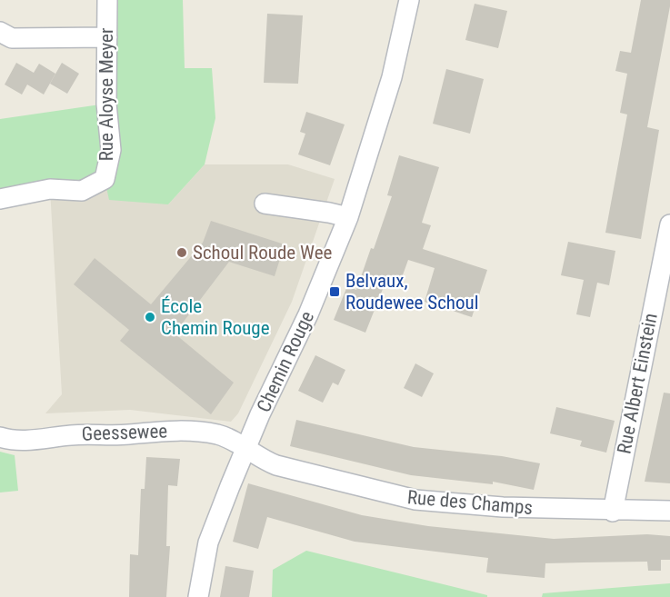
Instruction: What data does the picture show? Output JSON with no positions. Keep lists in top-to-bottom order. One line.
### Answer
{"streets":{"street":["Rue Aloyse Meyer","Chemin Rouge","Rue Albert Einstein","Geessewee","Rue des Champs"]},"crossings":[["Chemin Rouge","Geessewee"],["Chemin Rouge","Rue des Champs"],["Rue Albert Einstein","Rue des Champs"],["Geessewee","Rue des Champs"]],"places":{"other":["Schoul Roude Wee","École Chemin Rouge"],"transit":["Belvaux, Roudewee Schoul"]}}
